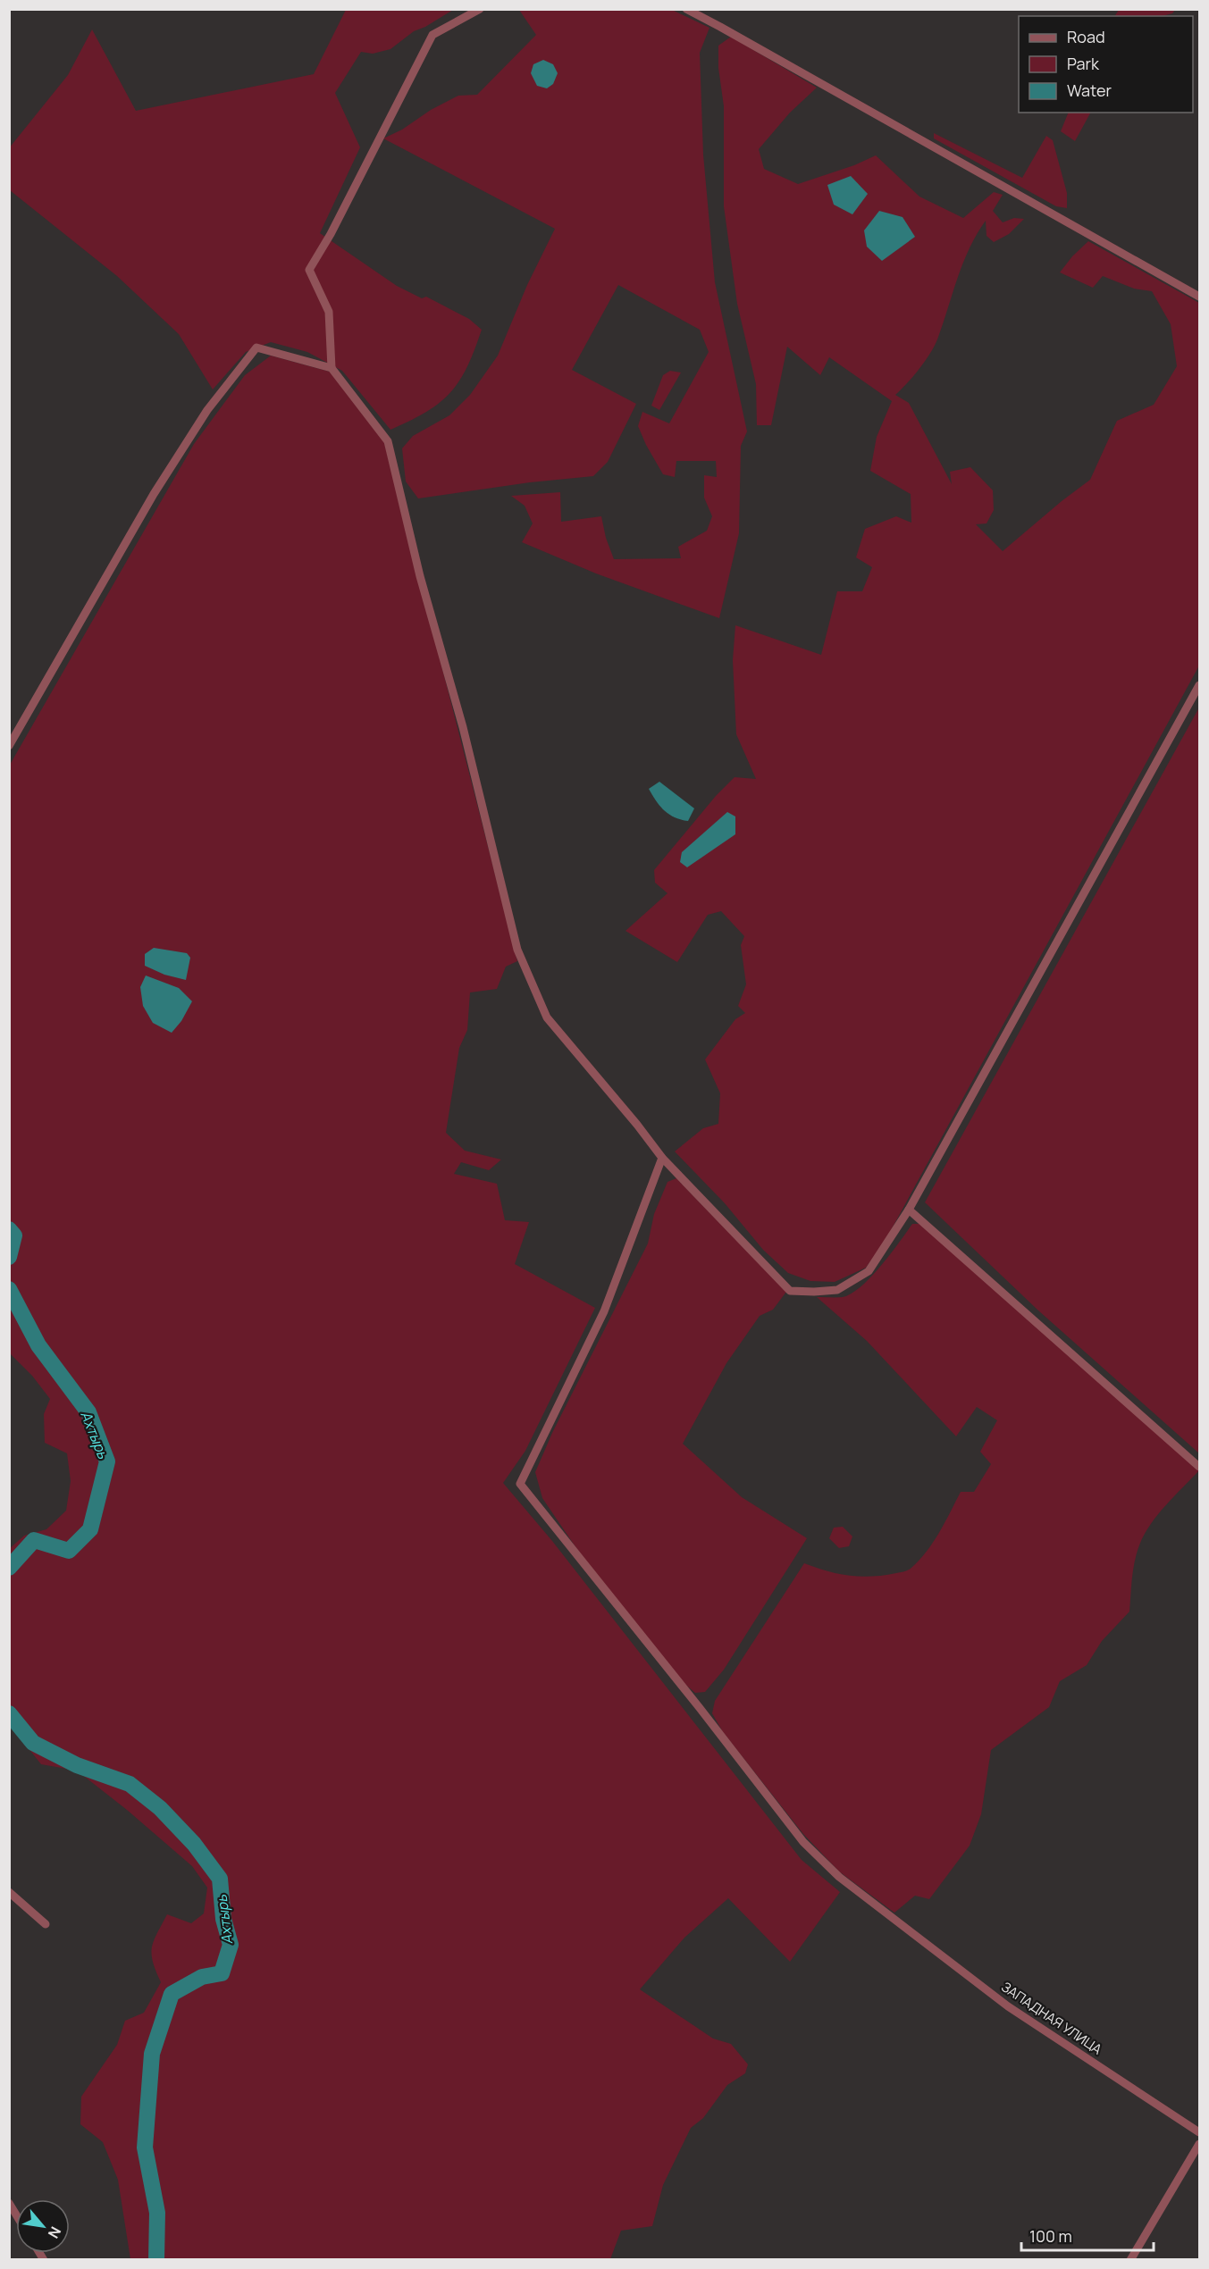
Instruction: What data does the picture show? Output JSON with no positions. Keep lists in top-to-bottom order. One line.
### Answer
{"streets":{"street":["ЗАПАДНАЯ УЛИЦА"]},"water":["Ахтырь"],"legend":["Road","Park","Water"],"scale_bar":"100 m","north":"bottom right"}
